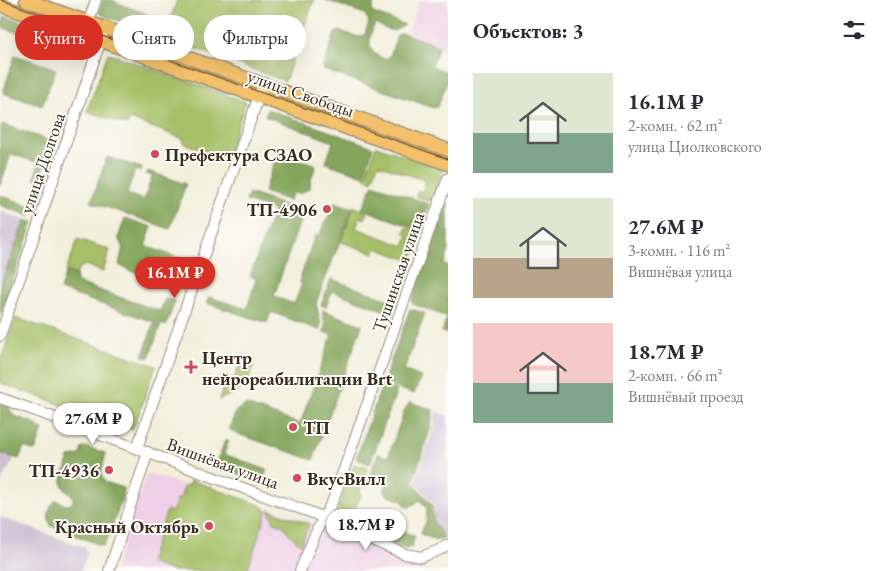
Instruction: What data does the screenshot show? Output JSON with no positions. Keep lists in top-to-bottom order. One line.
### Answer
{"streets":{"main road":["улица Свободы"],"street":["улица Долгова","Тушинская улица","Вишнёвая улица"]},"crossings":[["улица Свободы","улица Долгова"],["Тушинская улица","Вишнёвая улица"]],"places":{"other":["Префектура СЗАО","ТП-4906","ТП","ТП-4936","ВкусВилл","Красный Октябрь"],"health":["Центр нейрореабилитации Brt"]},"page":{"heading":"Объектов: 3","chip":["Купить","Снять","Фильтры"],"list":[{"name":"16.1M ₽","note":"2-комн. · 62 m² · улица Циолковского"},{"name":"27.6M ₽","note":"3-комн. · 116 m² · Вишнёвая улица"},{"name":"18.7M ₽","note":"2-комн. · 66 m² · Вишнёвый проезд"}],"price":["16.1M ₽","27.6M ₽","18.7M ₽"]}}
